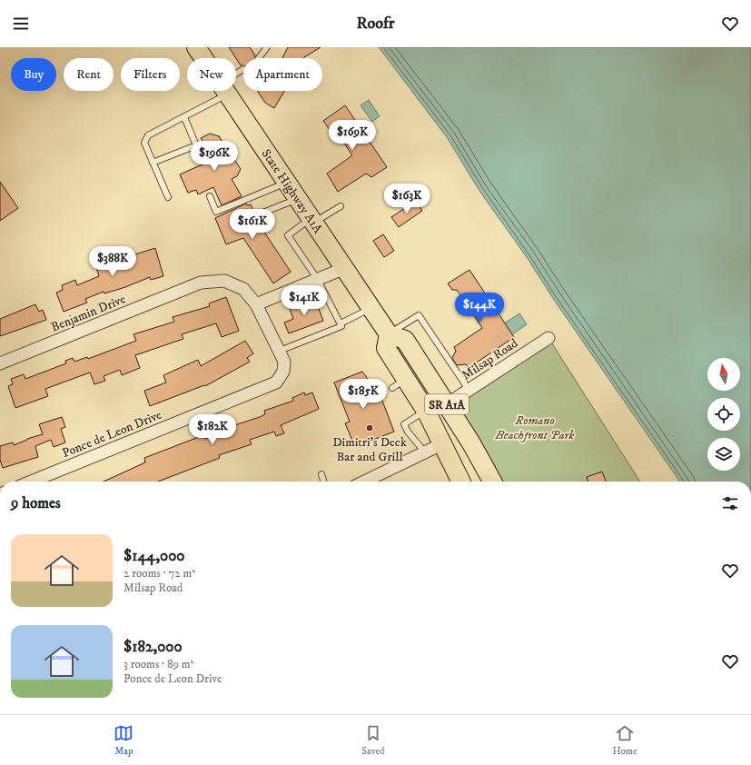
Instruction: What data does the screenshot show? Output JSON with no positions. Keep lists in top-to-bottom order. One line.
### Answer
{"streets":{"main road":["State Highway A1A","SR A1A"],"street":["Benjamin Drive","Milsap Road","Ponce de Leon Drive"]},"crossings":[["State Highway A1A","SR A1A"],["Benjamin Drive","Ponce de Leon Drive"],["Milsap Road","SR A1A"]],"parks":["Romano Beachfront Park"],"places":["Dimitri's Deck Bar and Grill"],"north":"top","page":{"header":"Roofr","chip":["Buy","Rent","Filters","New","Apartment"],"price":["$169K","$196K","$163K","$161K","$388K","$141K","$144K","$185K","$182K"],"heading":"9 homes","list":[{"name":"$144,000","note":"2 rooms · 72 m² · Milsap Road"},{"name":"$182,000","note":"3 rooms · 89 m² · Ponce de Leon Drive"}],"tabs":["Map","Saved","Home"]}}
